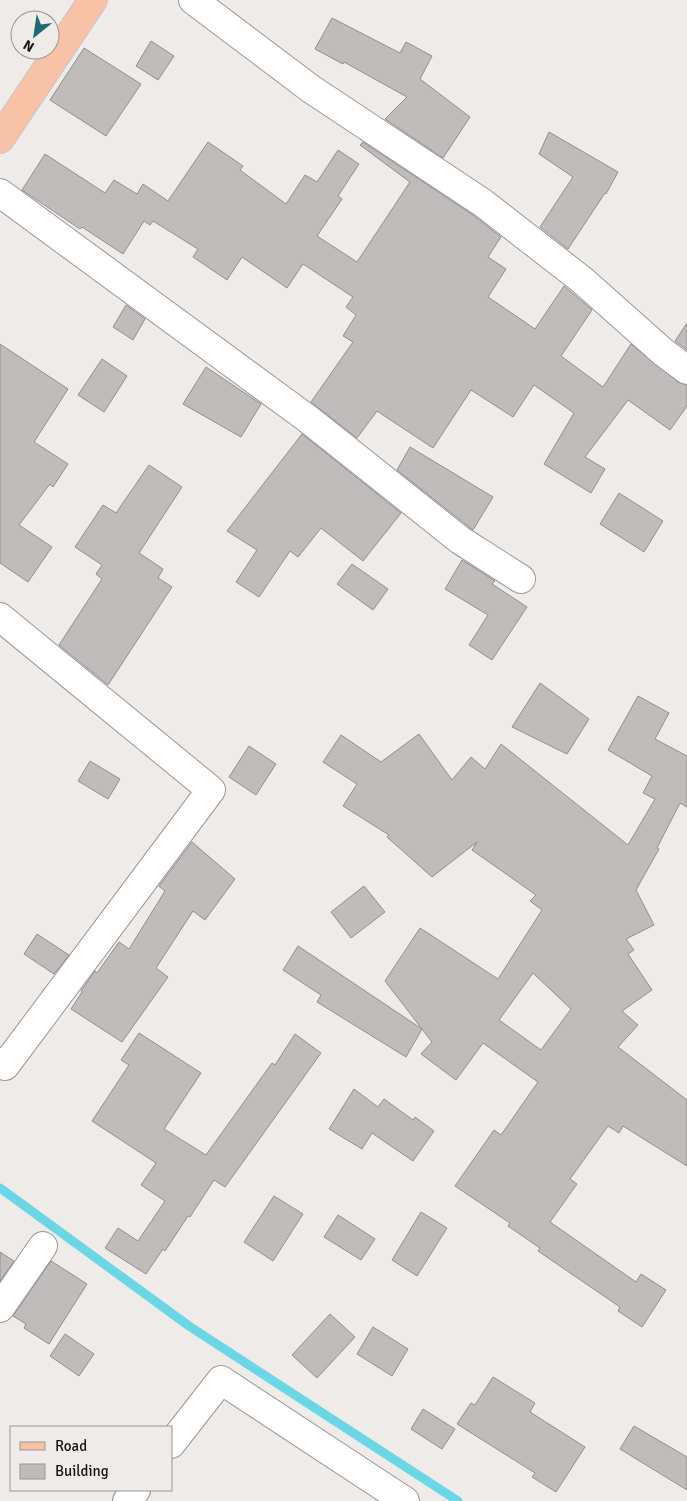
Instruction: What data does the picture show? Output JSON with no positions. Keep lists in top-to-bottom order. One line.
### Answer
{"legend":["Road","Building"],"north":"bottom left"}
